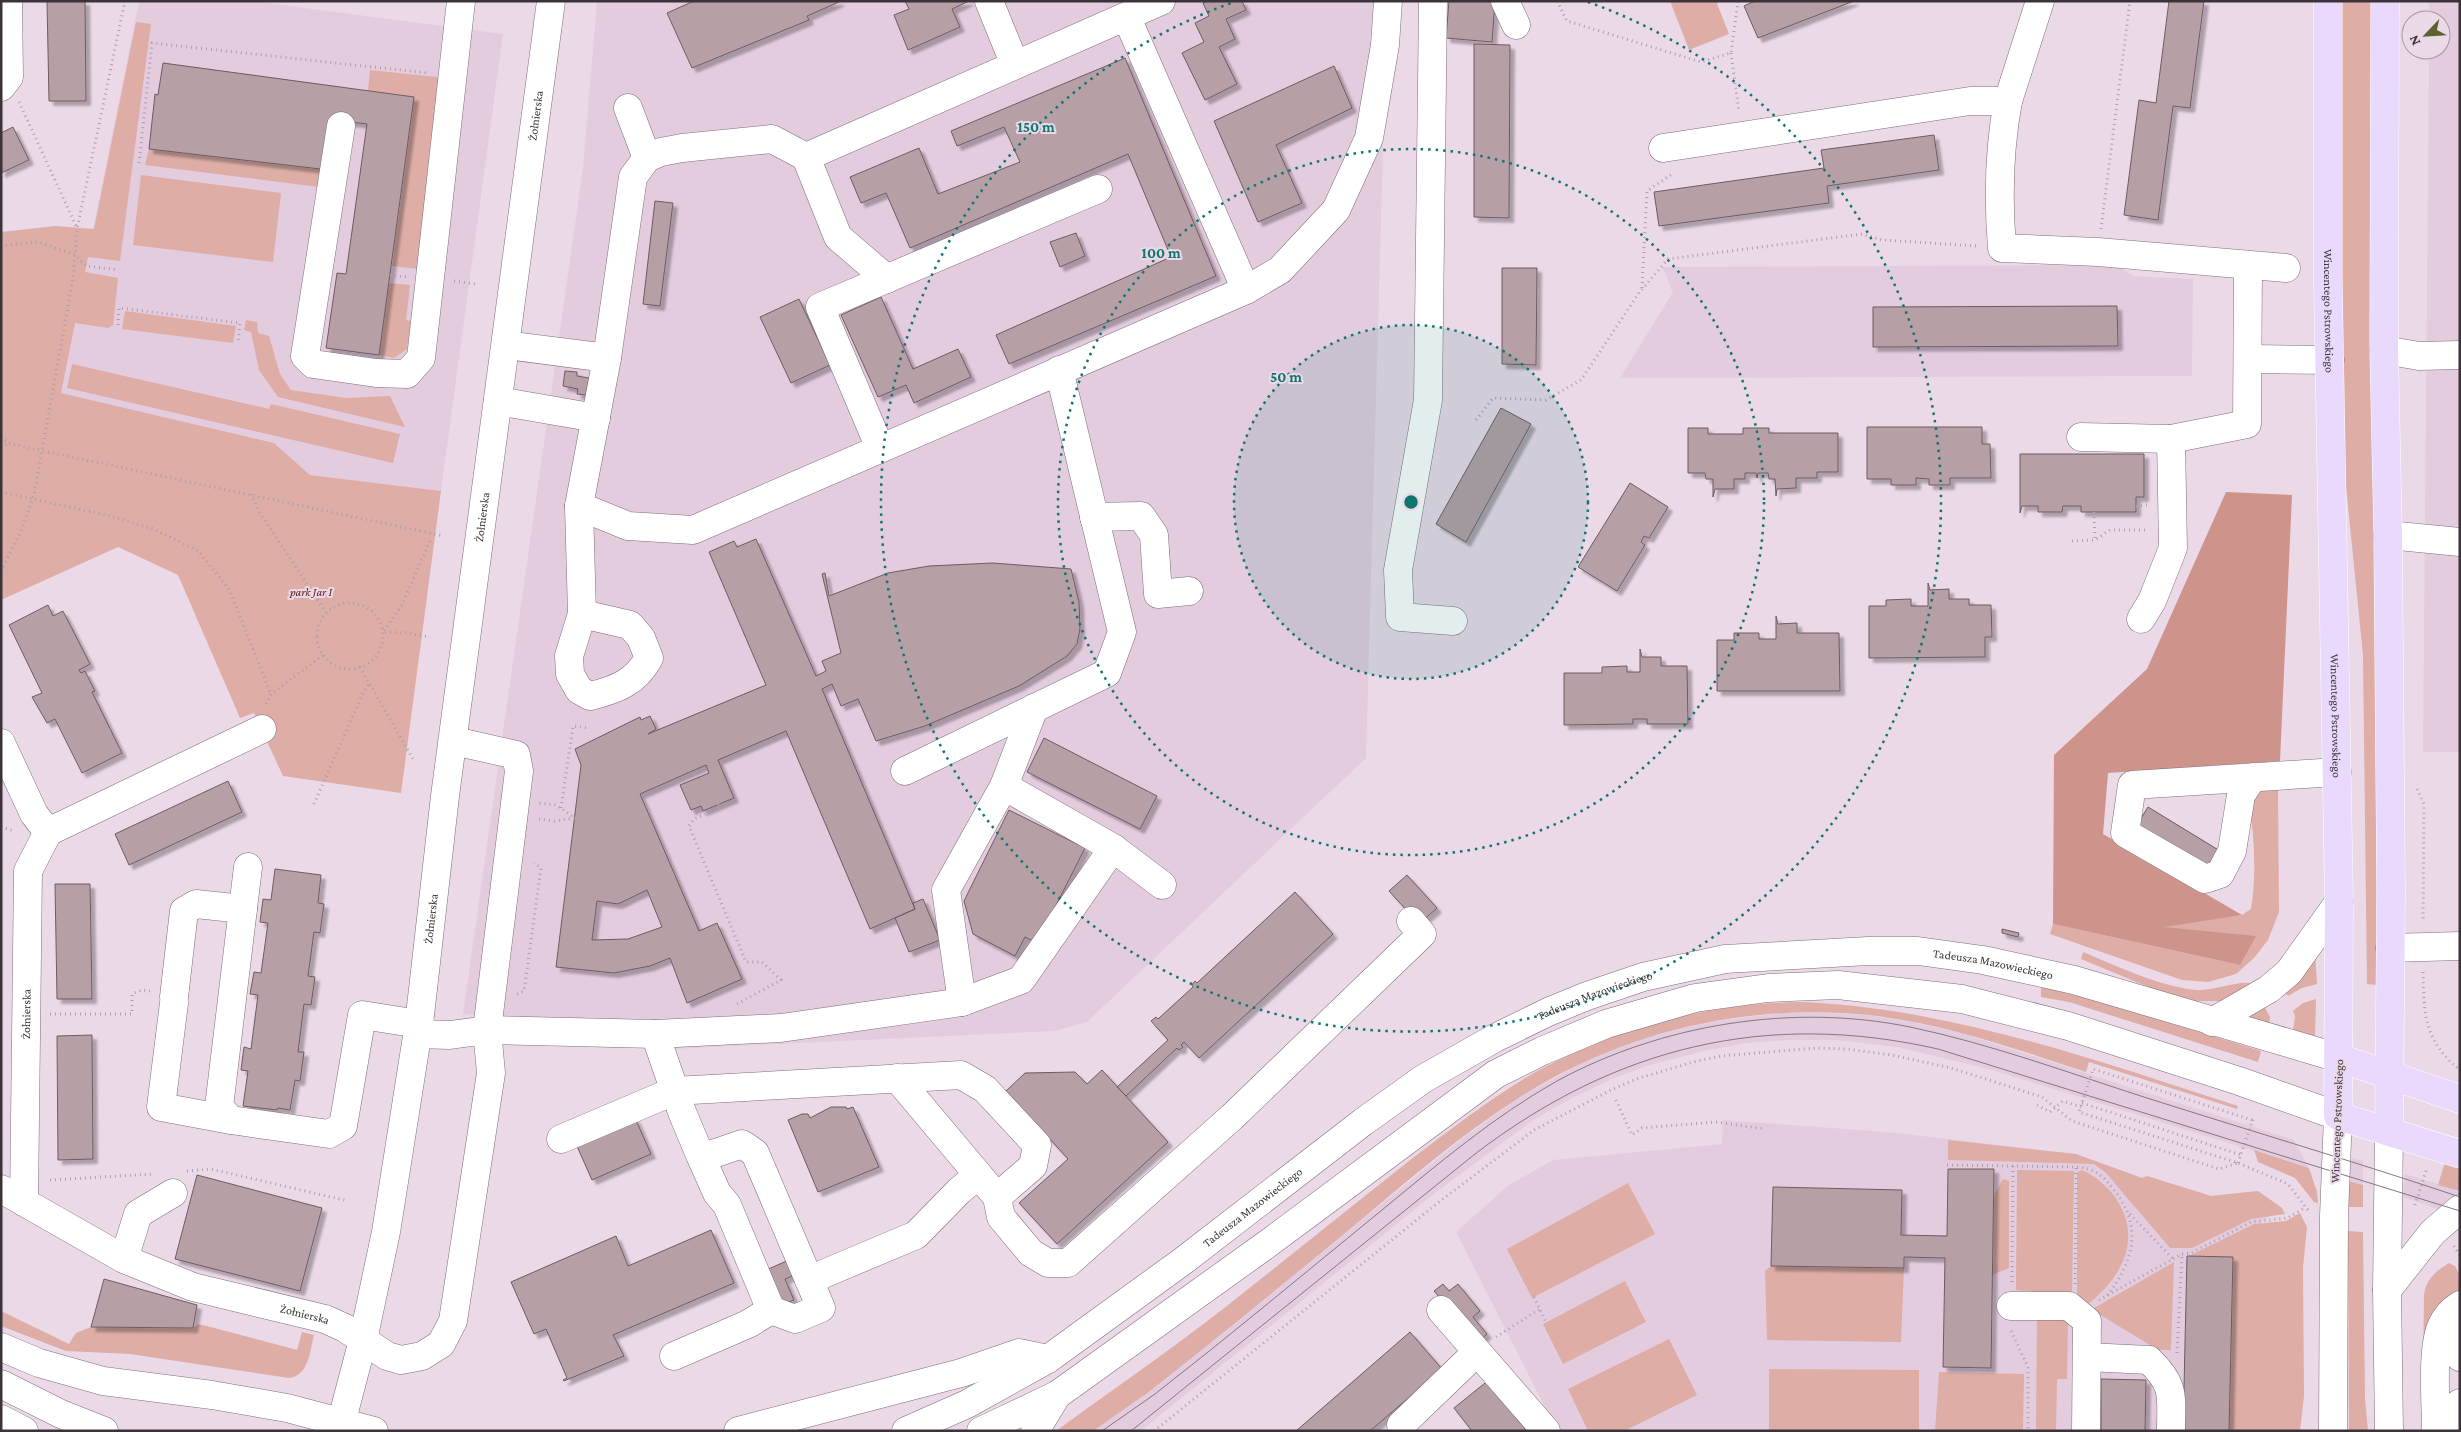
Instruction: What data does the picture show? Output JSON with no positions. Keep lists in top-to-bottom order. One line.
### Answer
{"streets":{"main road":["Wincentego Pstrowskiego","Tadeusza Mazowieckiego"],"street":["Żołnierska"]},"crossings":[["Wincentego Pstrowskiego","Tadeusza Mazowieckiego"]],"parks":["park Jar I"],"north":"bottom left","rings":["150 m","100 m","50 m"]}
